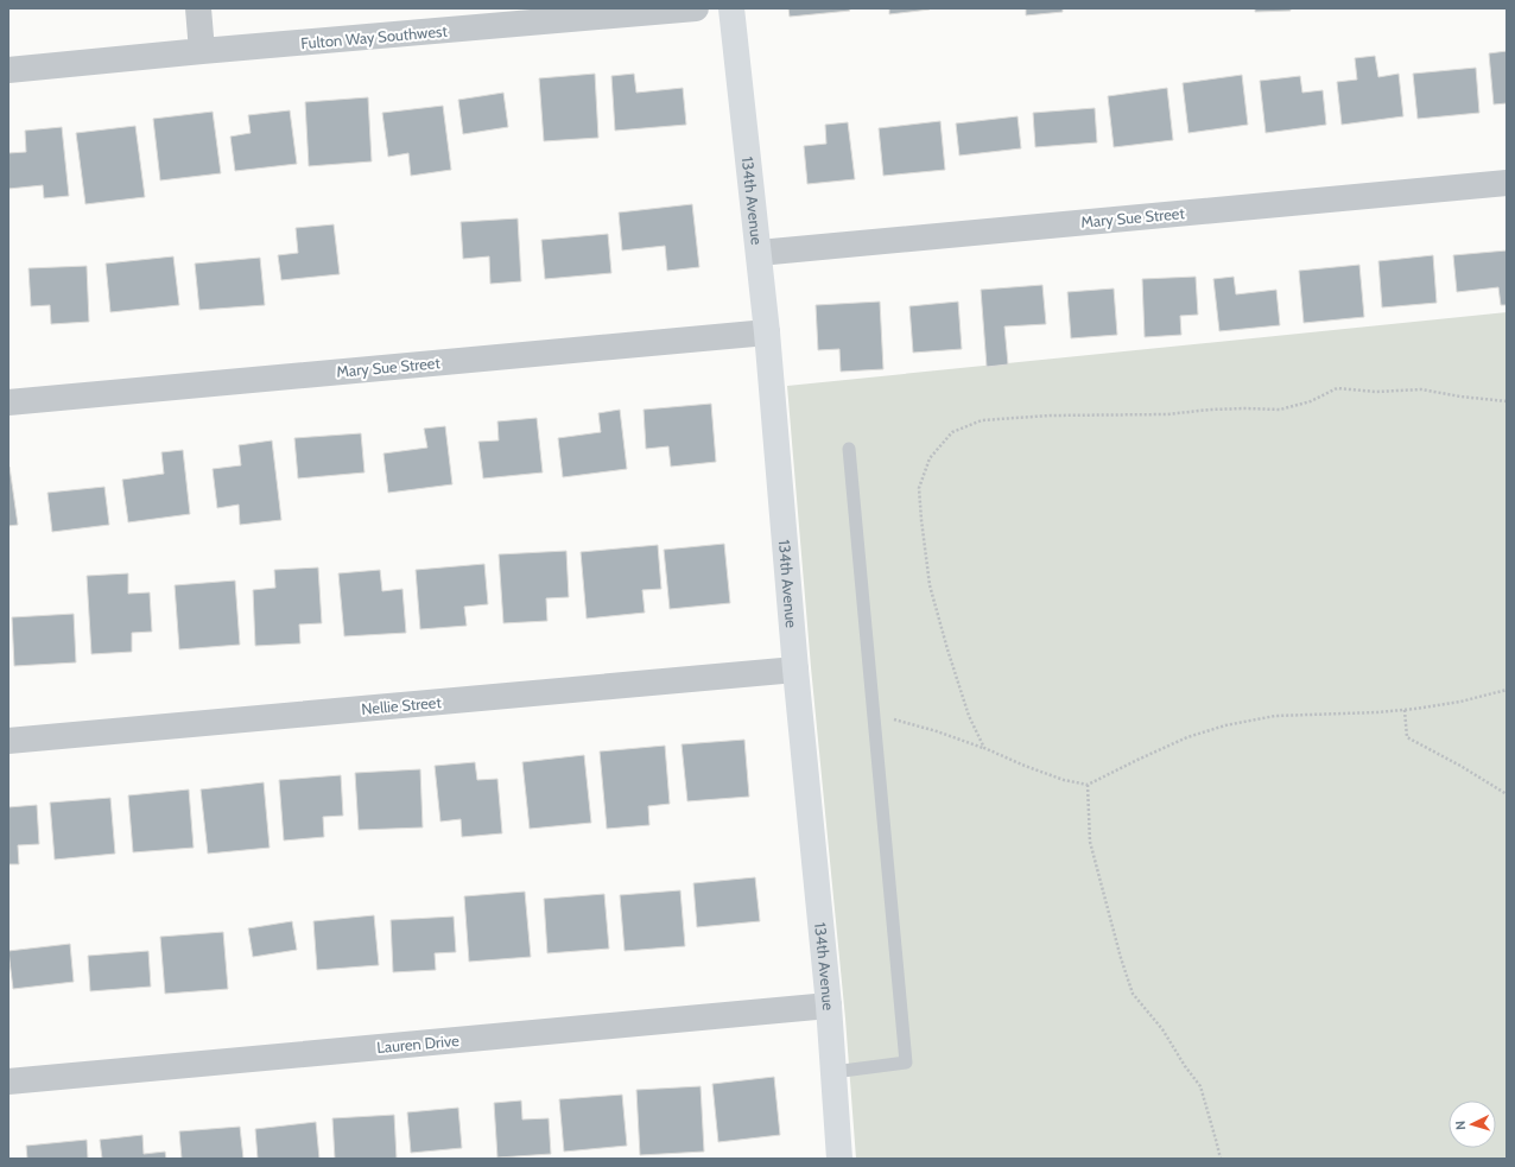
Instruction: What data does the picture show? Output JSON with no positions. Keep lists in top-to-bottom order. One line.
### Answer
{"streets":{"street":["Fulton Way Southwest","134th Avenue","Mary Sue Street","Nellie Street","Lauren Drive"]},"crossings":[["134th Avenue","Mary Sue Street"],["134th Avenue","Nellie Street"],["134th Avenue","Lauren Drive"]],"north":"left"}
